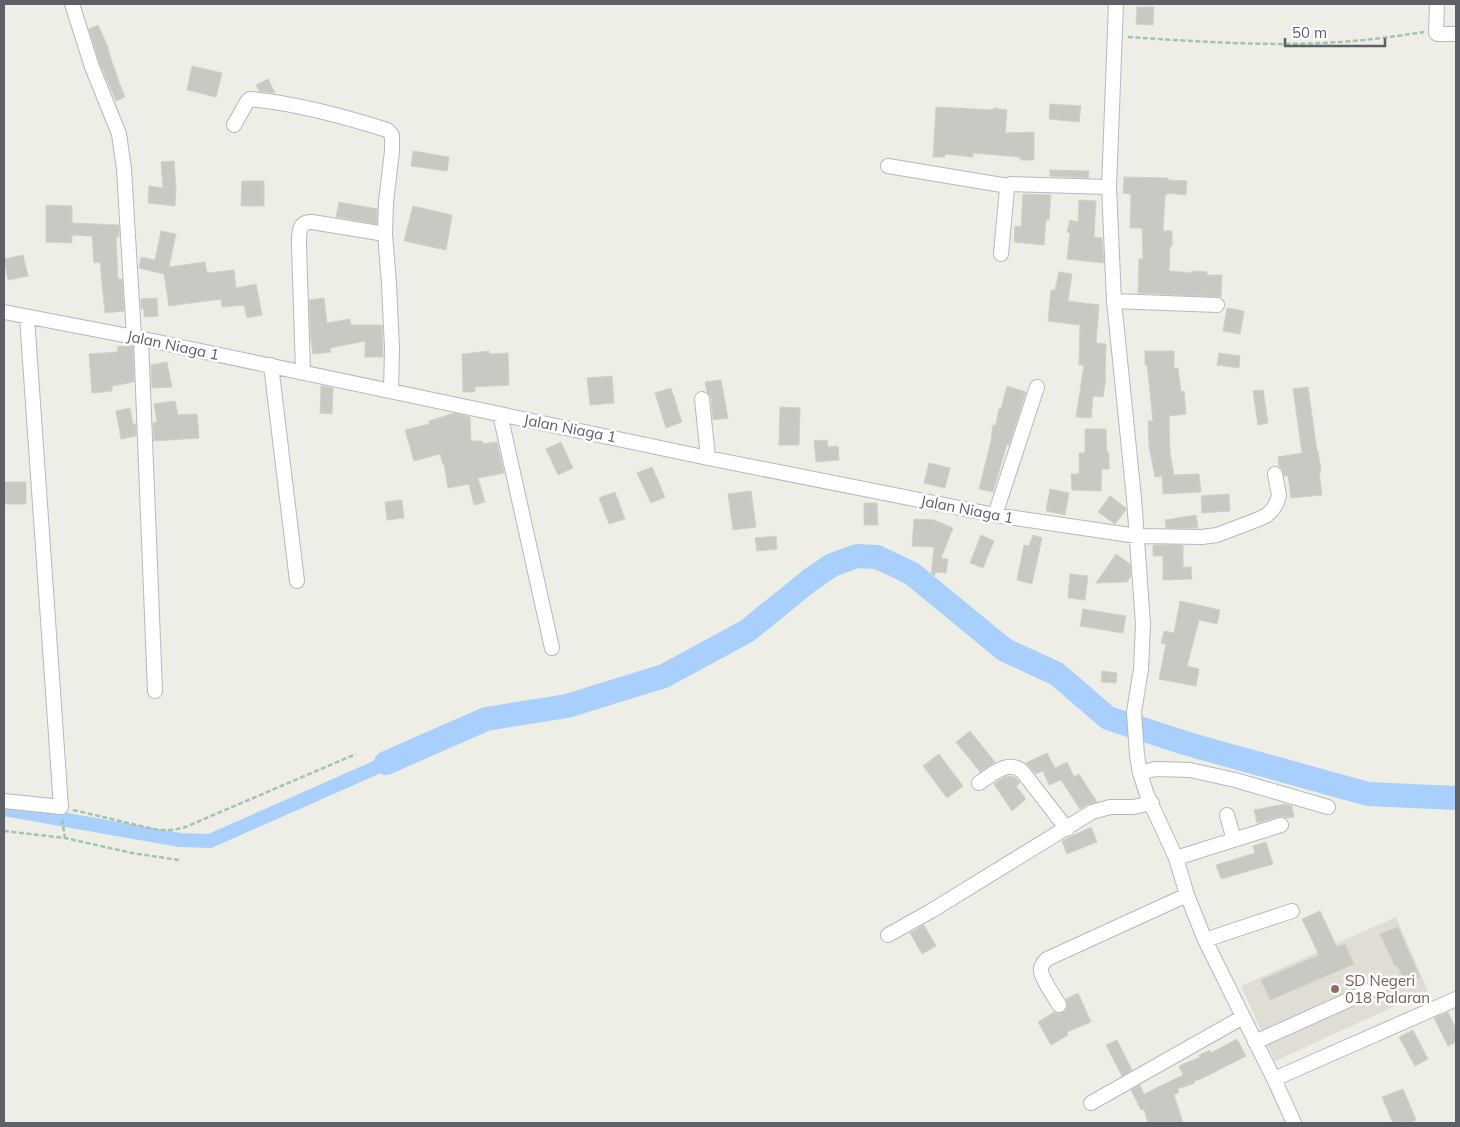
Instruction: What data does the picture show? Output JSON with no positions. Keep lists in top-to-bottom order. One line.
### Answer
{"streets":{"street":["Jalan Niaga 1"]},"places":["SD Negeri 018 Palaran"],"scale_bar":"50 m"}
